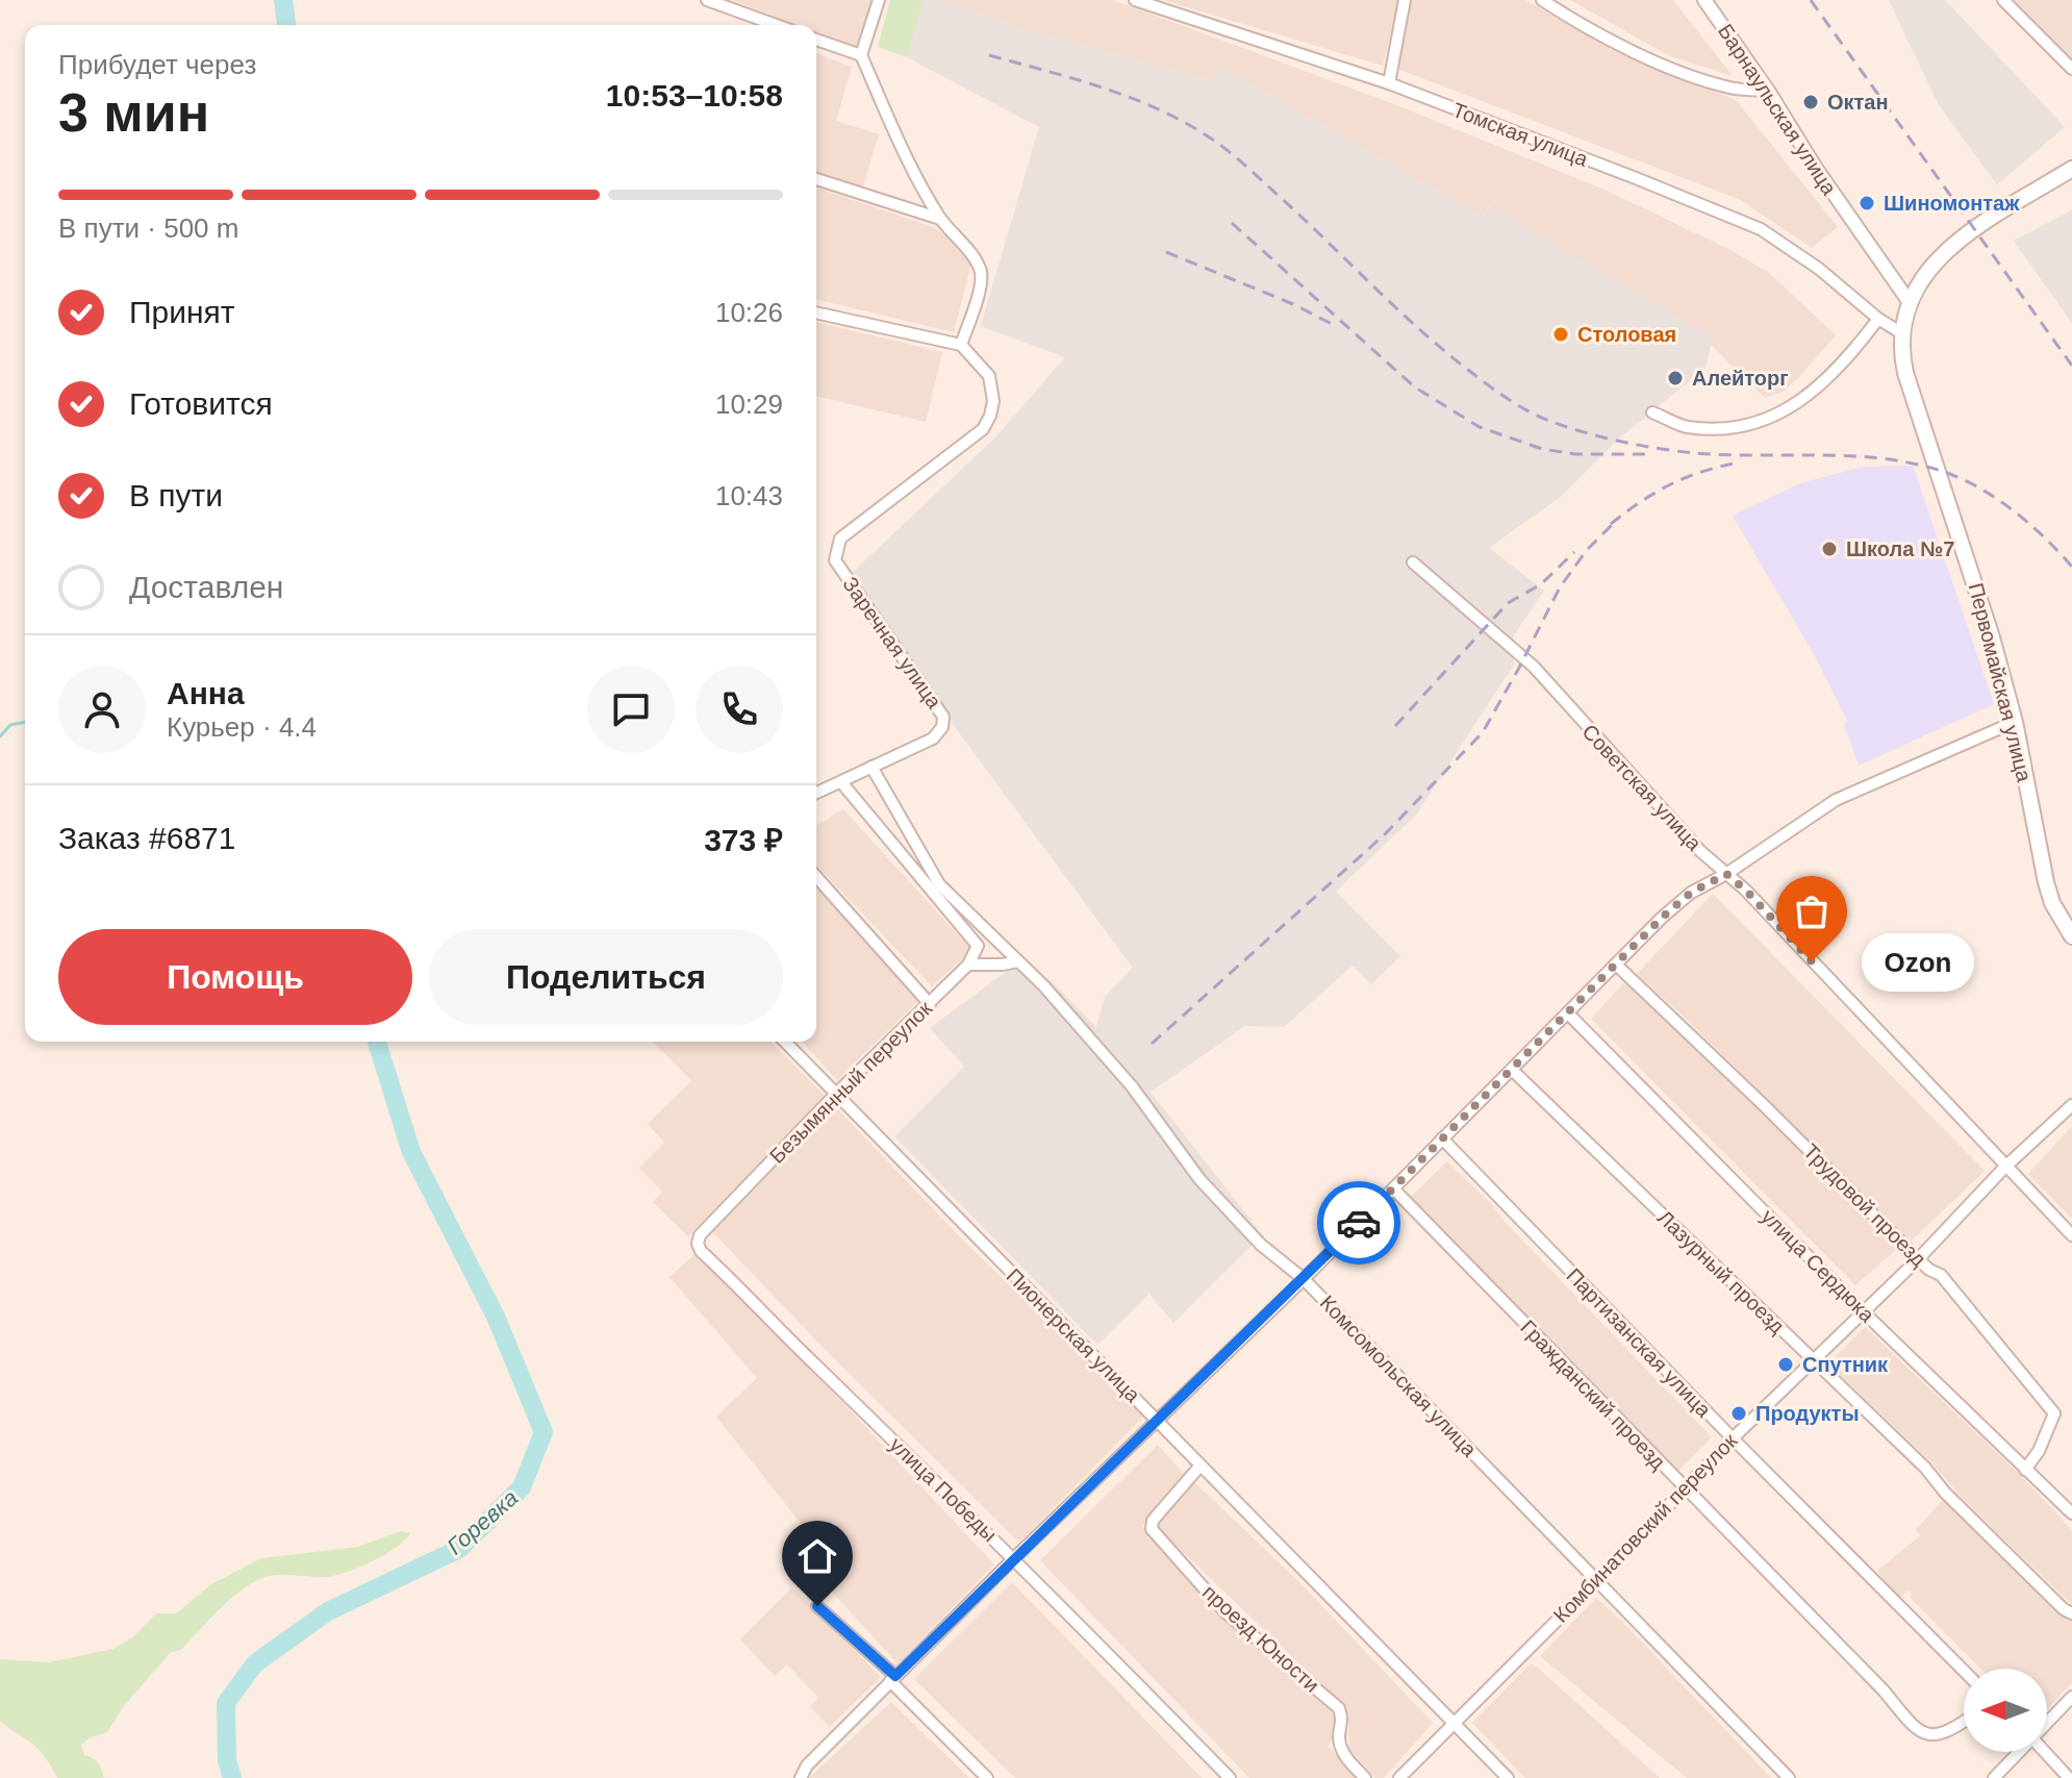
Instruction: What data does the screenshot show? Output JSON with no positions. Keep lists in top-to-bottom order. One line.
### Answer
{"streets":{"main road":["Первомайская улица"],"street":["Барнаульская улица","Томская улица","Заречная улица","Советская улица","Безымянный переулок","Трудовой проезд","улица Сердюка","Лазурный проезд","Пионерская улица","Партизанская улица","Комсомольская улица","Гражданский проезд","улица Победы","Комбинатовский переулок","проезд Юности"]},"crossings":[["Барнаульская улица","Первомайская улица"],["Заречная улица","Комсомольская улица"],["Советская улица","Комбинатовский переулок"],["Безымянный переулок","Пионерская улица"],["Безымянный переулок","улица Победы"],["Трудовой проезд","улица Сердюка"],["Трудовой проезд","Комбинатовский переулок"],["улица Сердюка","Комбинатовский переулок"],["Лазурный проезд","Комбинатовский переулок"],["Пионерская улица","Комбинатовский переулок"],["Пионерская улица","проезд Юности"],["Партизанская улица","Комбинатовский переулок"],["Комсомольская улица","Комбинатовский переулок"],["Гражданский проезд","Комбинатовский переулок"]],"water":["Горевка"],"places":["Октан","Шиномонтаж","Столовая","Алейторг","Школа №7","Ozon","Спутник","Продукты"],"north":"left","page":{"heading":["3 мин","Прибудет через","10:53–10:58"],"panel":["Анна","Курьер · 4.4","Заказ #6871","373 ₽"],"bar":"В пути · 500 m","list":[["Принят","10:26"],["Готовится","10:29"],["В пути","10:43"],"Доставлен"],"buttons":["Помощь","Поделиться"],"bubble":"Ozon"}}
